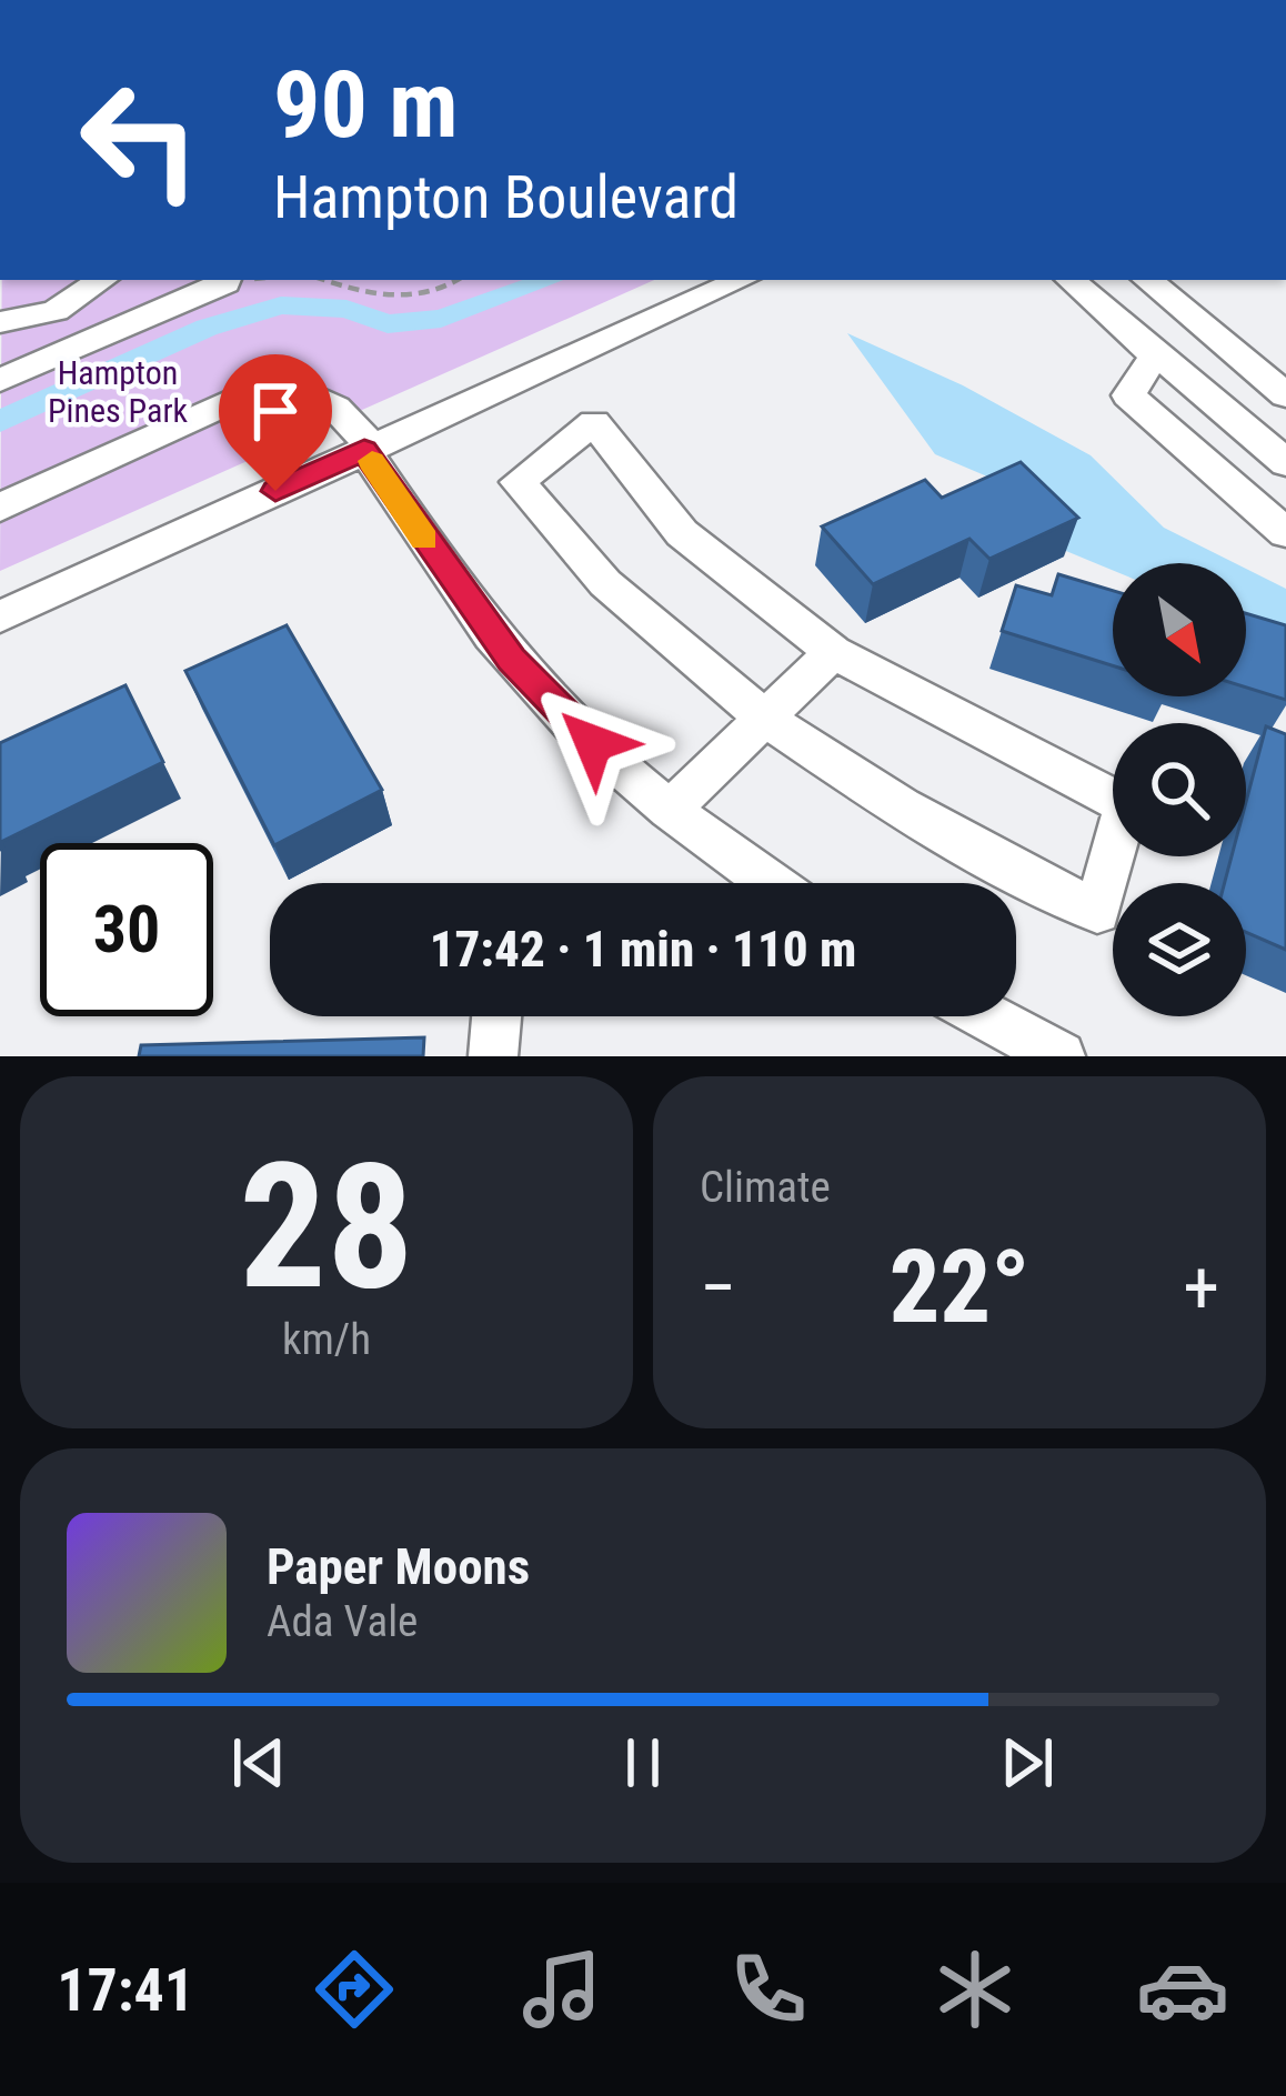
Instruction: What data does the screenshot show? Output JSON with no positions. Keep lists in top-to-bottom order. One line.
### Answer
{"parks":["Hampton Pines Park"],"north":"bottom right","page":{"turn":["90 m","Hampton Boulevard"],"limit":"30","trip":"17:42 · 1 min · 110 m","tile":[["28","km/h"],"Climate"],"heat":["−","22°","+"],"song":["Paper Moons","Ada Vale"],"tabs":"17:41"}}
